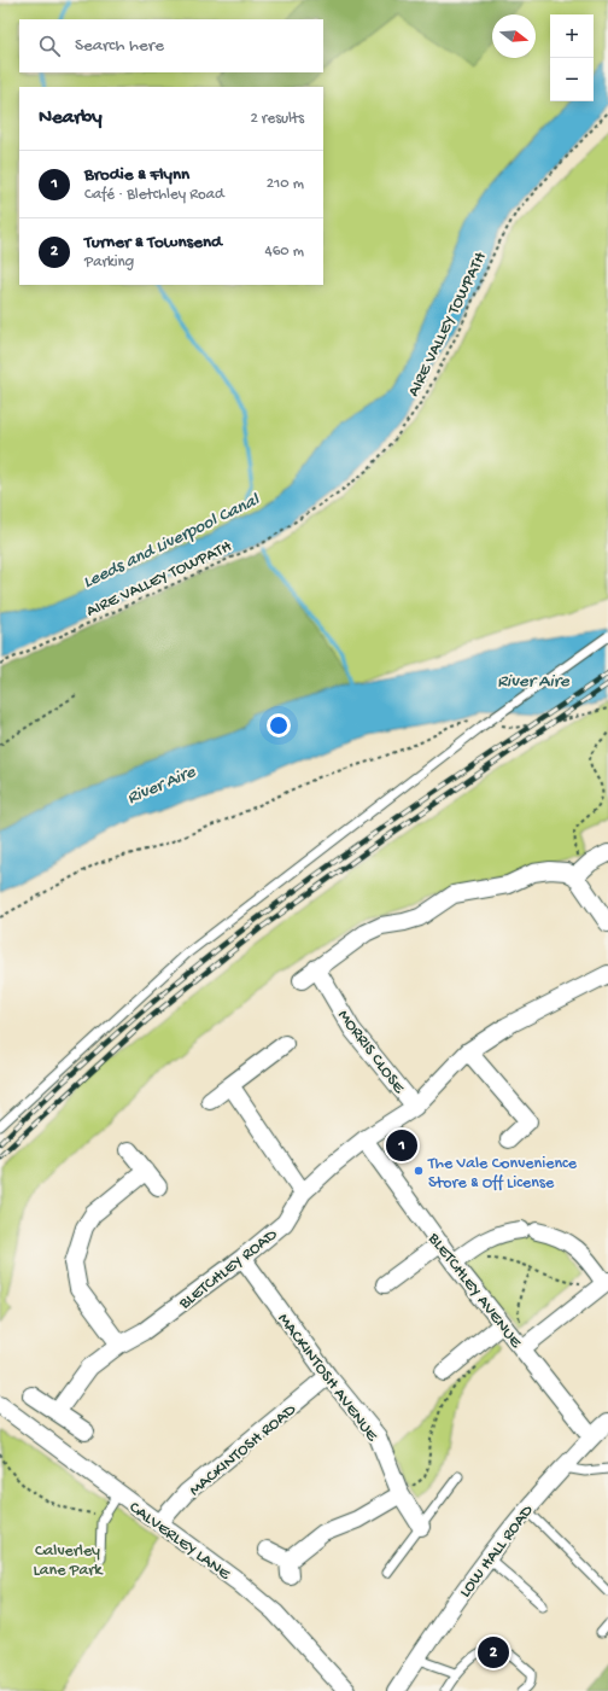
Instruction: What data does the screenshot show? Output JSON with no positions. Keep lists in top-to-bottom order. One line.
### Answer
{"streets":{"street":["MORRIS CLOSE","BLETCHLEY ROAD","BLETCHLEY AVENUE","MACKINTOSH AVENUE","MACKINTOSH ROAD","CALVERLEY LANE","LOW HALL ROAD"],"path":["AIRE VALLEY TOWPATH"]},"crossings":[["MORRIS CLOSE","BLETCHLEY ROAD"],["BLETCHLEY ROAD","BLETCHLEY AVENUE"],["BLETCHLEY ROAD","MACKINTOSH AVENUE"],["BLETCHLEY AVENUE","LOW HALL ROAD"],["MACKINTOSH AVENUE","MACKINTOSH ROAD"],["MACKINTOSH ROAD","CALVERLEY LANE"]],"water":["Leeds and Liverpool Canal","River Aire"],"parks":["Calverley Lane Park"],"places":["The Vale Convenience Store & Off License"],"north":"right","page":{"map_buttons":["+","−"],"search":"Search here","heading":["Nearby","2 results"],"list":[{"mark":"1","name":"Brodie & Flynn","note":"Café · Bletchley Road","value":"210 m"},{"mark":"2","name":"Turner & Townsend","note":"Parking","value":"460 m"}],"pins":["1","2"]}}
